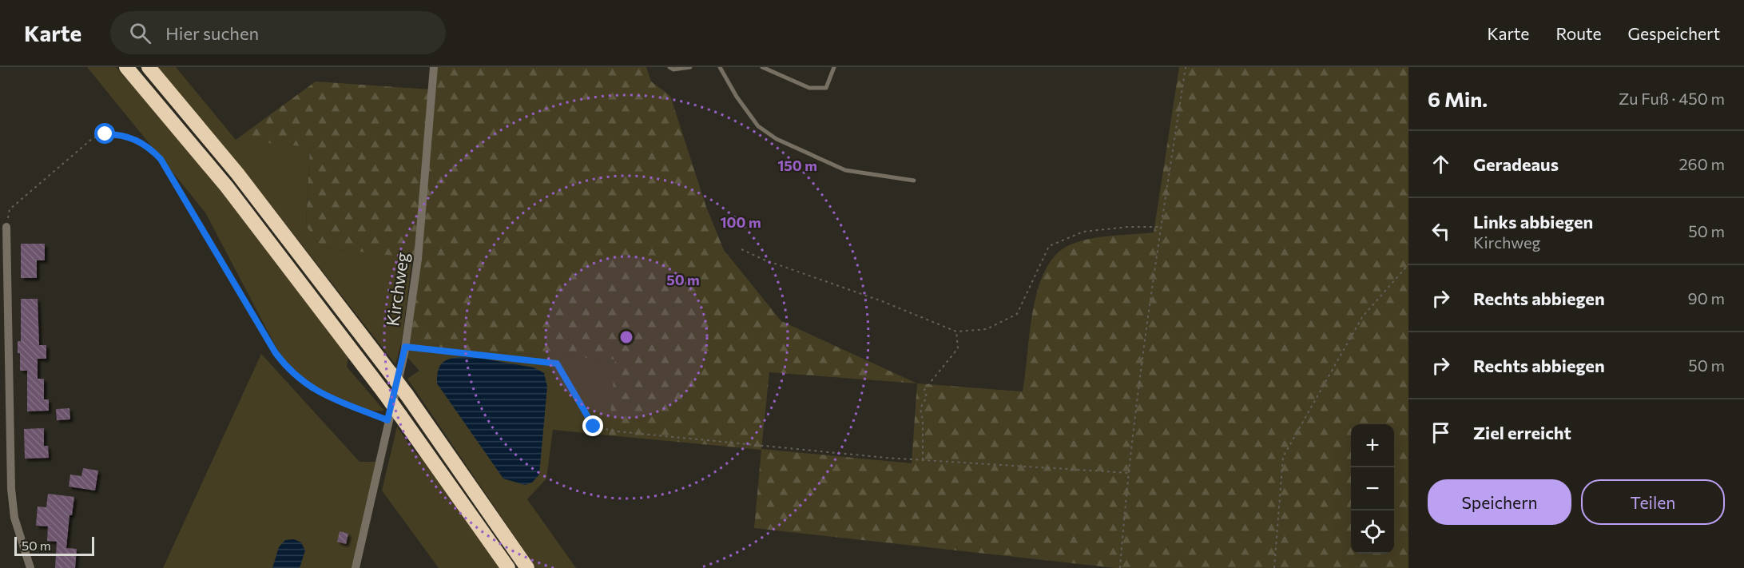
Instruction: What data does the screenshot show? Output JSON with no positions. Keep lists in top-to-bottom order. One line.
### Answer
{"streets":{"street":["Kirchweg"]},"scale_bar":"50 m","page":{"header":"Karte","search":"Hier suchen","nav":["Karte","Route","Gespeichert"],"heading":["6 Min.","Zu Fuß · 450 m"],"list":[["Geradeaus","260 m"],["Links abbiegen","Kirchweg","50 m"],["Rechts abbiegen","90 m"],["Rechts abbiegen","50 m"],"Ziel erreicht"],"map_buttons":["+","−"],"buttons":["Speichern","Teilen"],"scale":"50 m"},"rings":["150 m","100 m","50 m"]}
